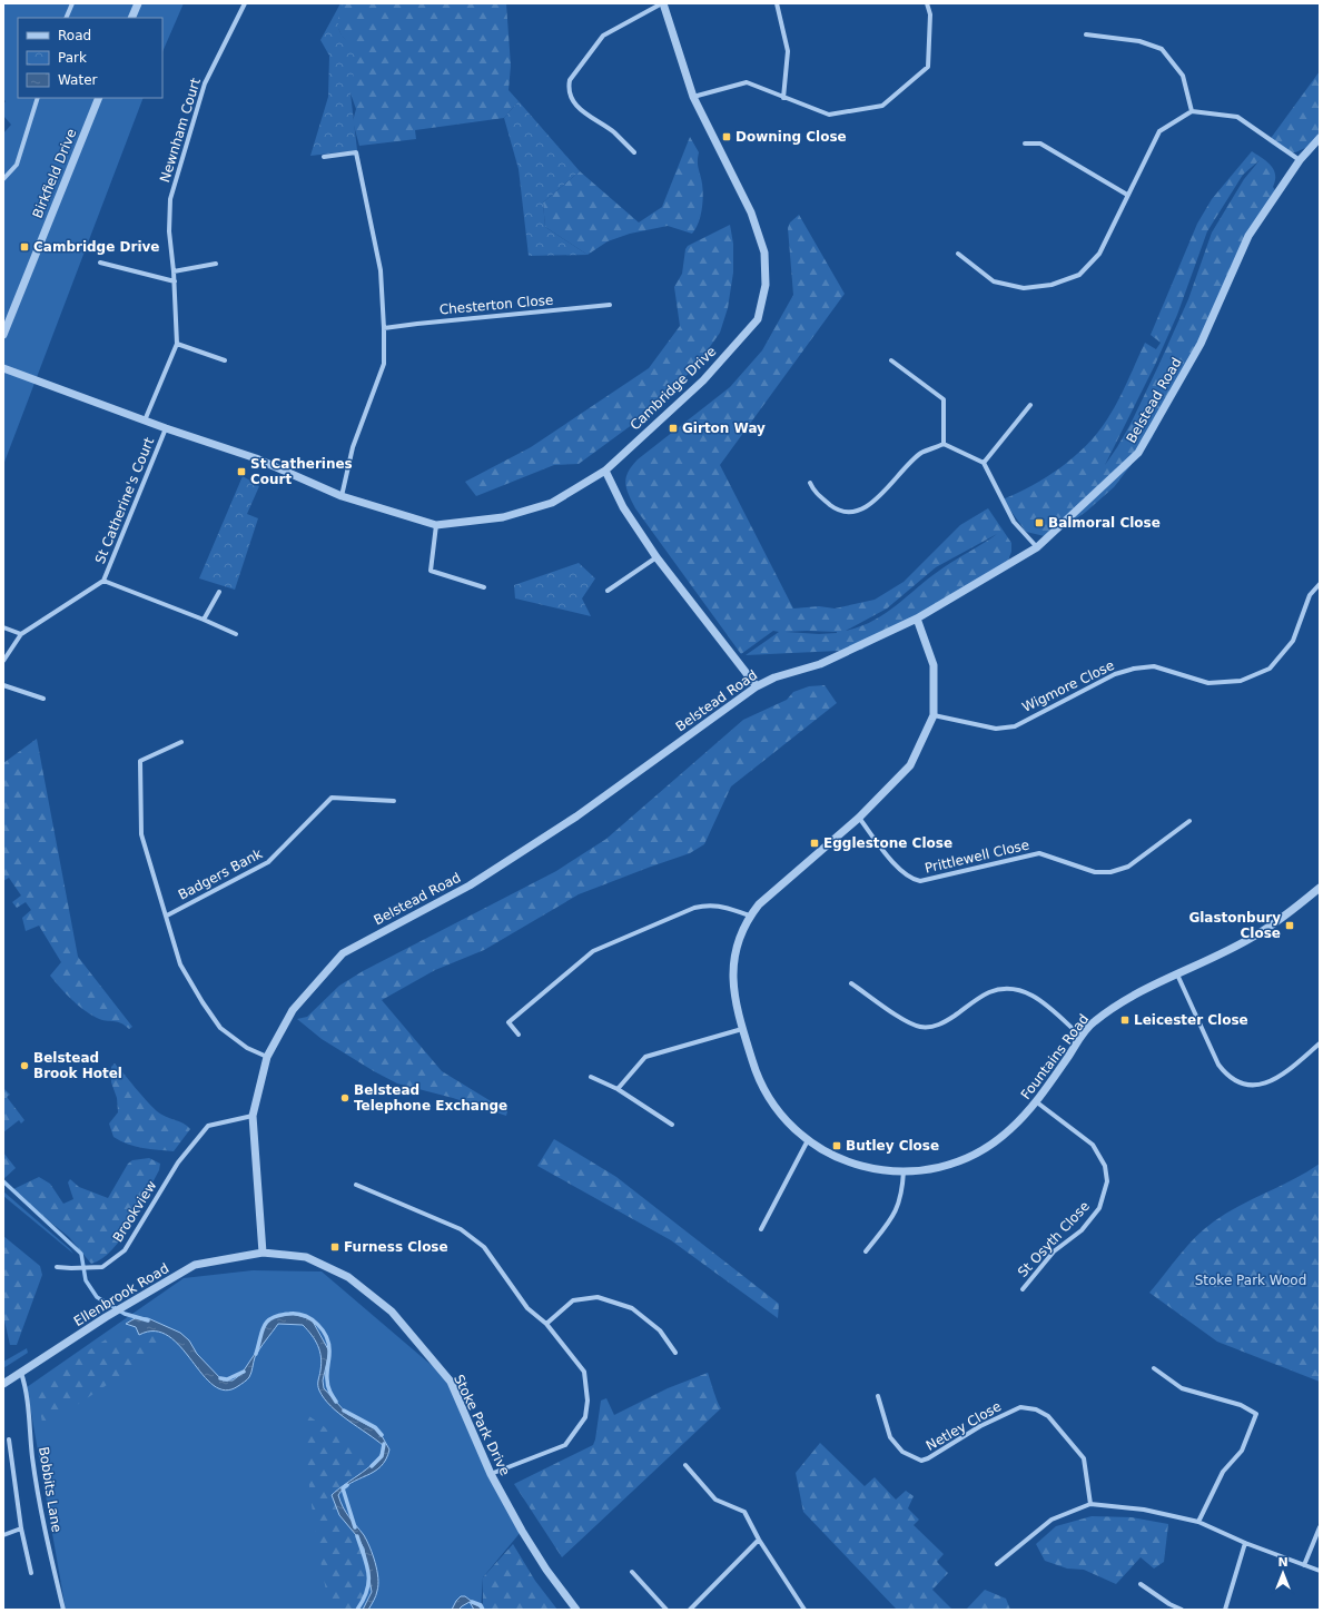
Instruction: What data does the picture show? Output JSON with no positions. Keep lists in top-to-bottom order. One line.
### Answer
{"streets":{"street":["Newnham Court","Birkfield Drive","Chesterton Close","Cambridge Drive","Belstead Road","St Catherine's Court","Wigmore Close","Prittlewell Close","Badgers Bank","Fountains Road","Brookview","St Osyth Close","Ellenbrook Road","Stoke Park Drive","Netley Close","Bobbits Lane"]},"crossings":[["Newnham Court","Cambridge Drive"],["Cambridge Drive","St Catherine's Court"],["Belstead Road","Badgers Bank"],["Belstead Road","Fountains Road"],["Belstead Road","Brookview"],["Belstead Road","Ellenbrook Road"],["Belstead Road","Stoke Park Drive"],["Wigmore Close","Fountains Road"],["Prittlewell Close","Fountains Road"],["Fountains Road","St Osyth Close"],["Ellenbrook Road","Stoke Park Drive"],["Ellenbrook Road","Bobbits Lane"]],"parks":["Stoke Park Wood"],"places":{"transit":["Downing Close","Cambridge Drive","Girton Way","St Catherines Court","Balmoral Close","Egglestone Close","Glastonbury Close","Leicester Close","Butley Close","Furness Close"],"other":["Belstead Brook Hotel","Belstead Telephone Exchange"]},"legend":["Road","Park","Water"],"north":"top"}
